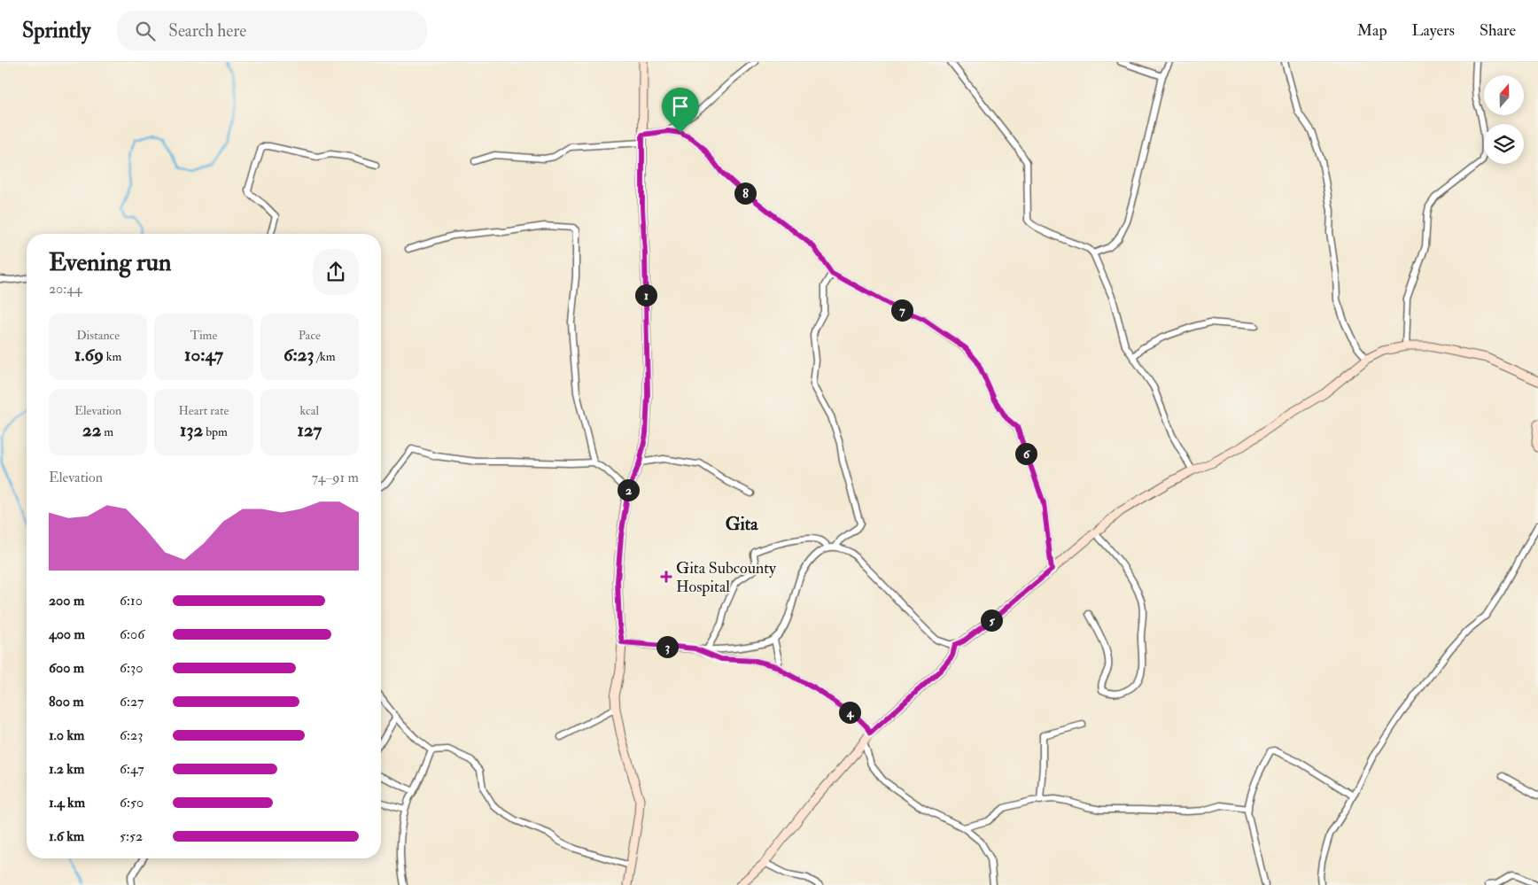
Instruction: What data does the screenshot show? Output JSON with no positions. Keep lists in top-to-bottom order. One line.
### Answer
{"districts":["Gita"],"places":{"health":["Gita Subcounty Hospital"]},"north":"top","page":{"header":"Sprintly","search":"Search here","nav":["Map","Layers","Share"],"pins":["8","1","7","6","2","5","3","4"],"heading":["Evening run","20:44"],"stats":[["Distance","1.69 km"],["Time","10:47"],["Pace","6:23 /km"],["Elevation","22 m"],["Heart rate","132 bpm"],["kcal","127"]],"chart":["Elevation","74–91 m"],"list":[{"name":"200 m","note":"6:10"},{"name":"400 m","note":"6:06"},{"name":"600 m","note":"6:30"},{"name":"800 m","note":"6:27"},{"name":"1.0 km","note":"6:23"},{"name":"1.2 km","note":"6:47"},{"name":"1.4 km","note":"6:50"},{"name":"1.6 km","note":"5:52"}]}}
